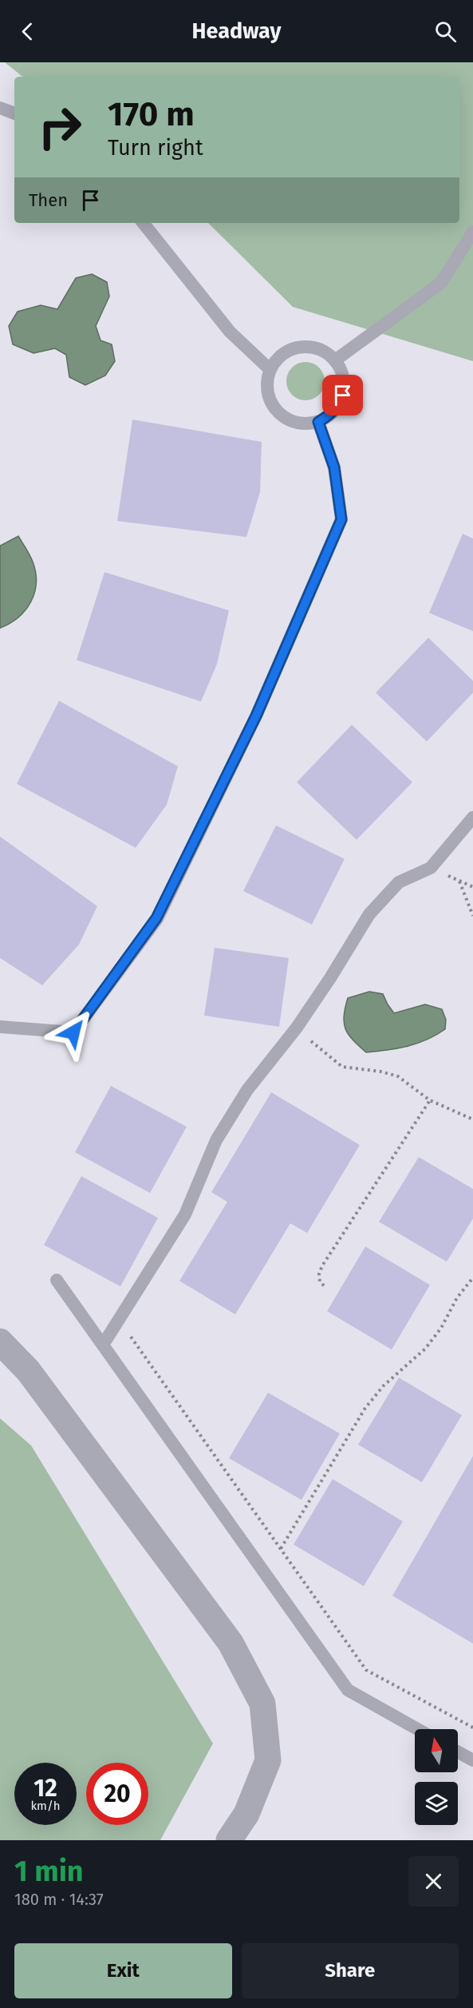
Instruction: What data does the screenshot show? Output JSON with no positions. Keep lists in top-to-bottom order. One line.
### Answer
{"north":"top","page":{"header":"Headway","turn":["170 m","Turn right"],"then":"Then","speed":"12 km/h","limit":"20","heading":["1 min","180 m · 14:37"],"buttons":["Exit","Share"]}}
